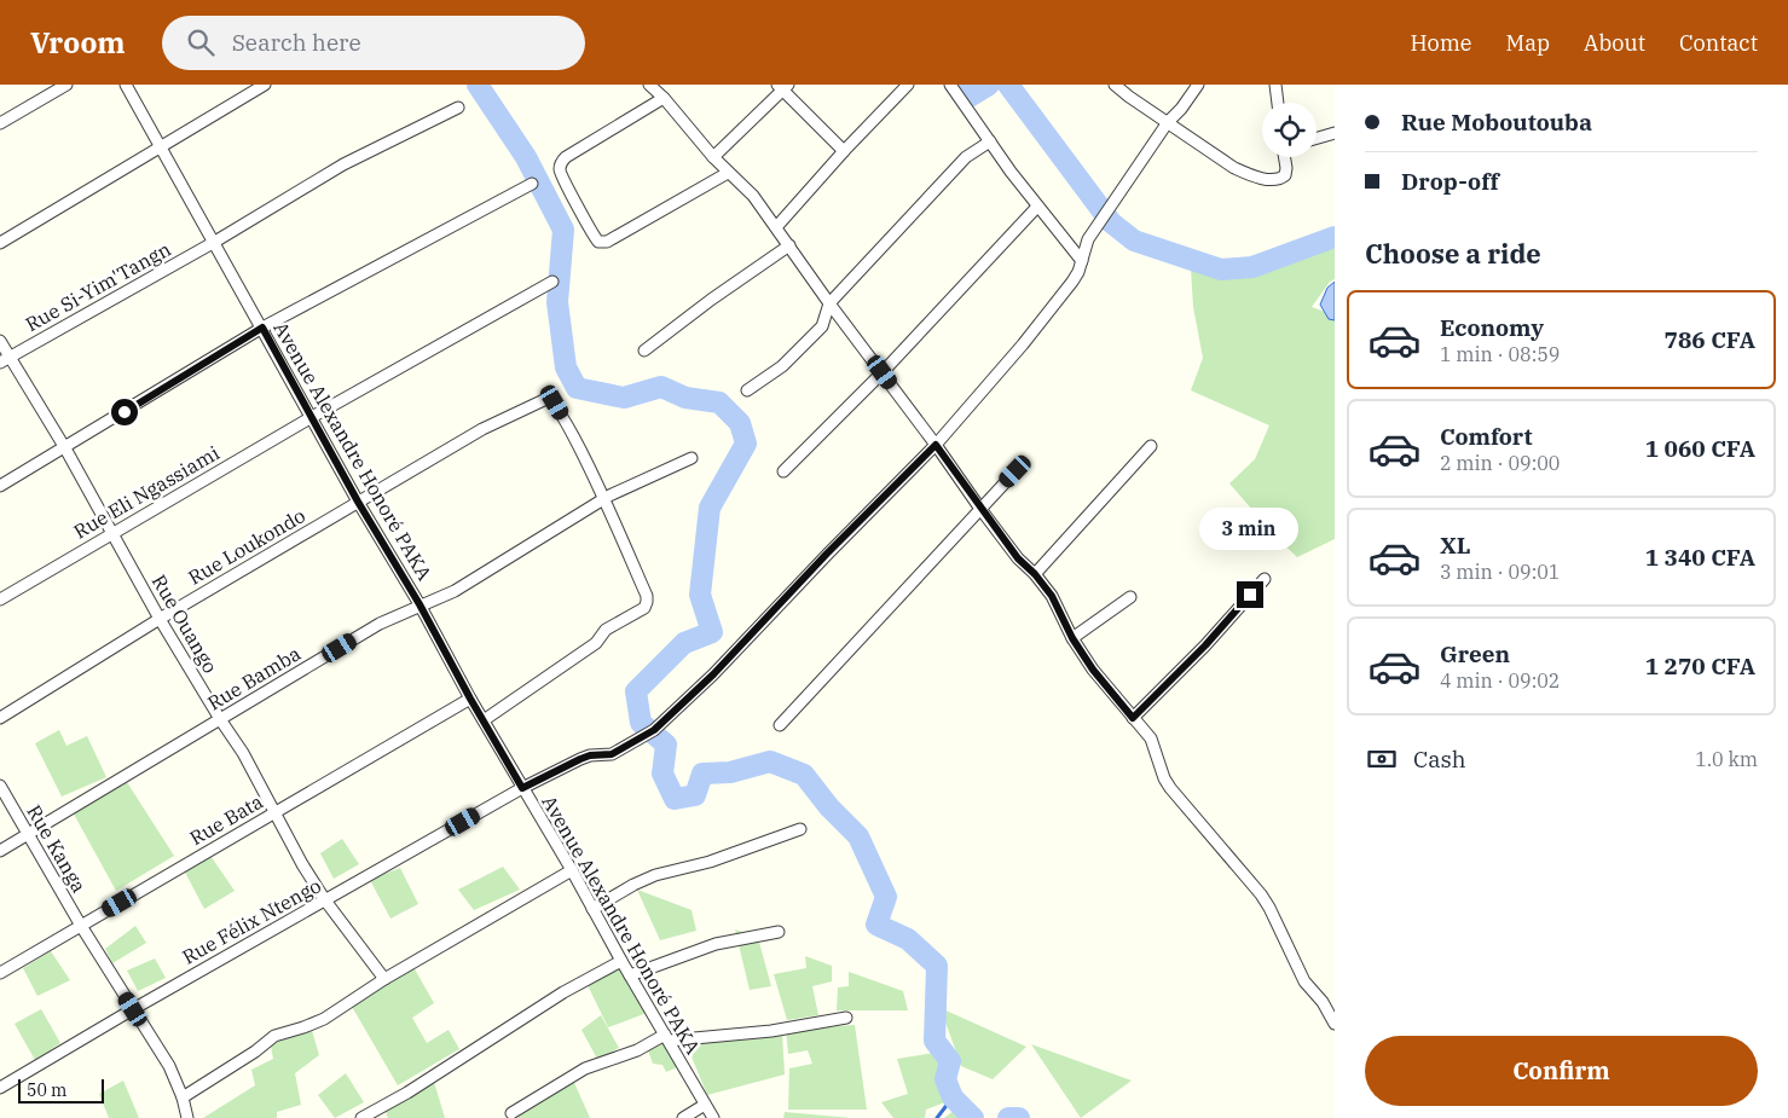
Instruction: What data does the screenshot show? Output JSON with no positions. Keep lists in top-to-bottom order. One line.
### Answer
{"streets":{"street":["Rue Si-Yim'Tangn","Avenue Alexandre Honoré PAKA","Rue Eli Ngassiami","Rue Loukondo","Rue Ouango","Rue Bamba","Rue Bata","Rue Kanga","Rue Félix Ntengo"]},"crossings":[["Rue Si-Yim'Tangn","Avenue Alexandre Honoré PAKA"],["Rue Si-Yim'Tangn","Rue Ouango"],["Avenue Alexandre Honoré PAKA","Rue Eli Ngassiami"],["Avenue Alexandre Honoré PAKA","Rue Loukondo"],["Avenue Alexandre Honoré PAKA","Rue Bamba"],["Avenue Alexandre Honoré PAKA","Rue Bata"],["Avenue Alexandre Honoré PAKA","Rue Félix Ntengo"],["Rue Eli Ngassiami","Rue Ouango"],["Rue Loukondo","Rue Ouango"],["Rue Loukondo","Rue Bamba"],["Rue Ouango","Rue Bamba"],["Rue Ouango","Rue Bata"],["Rue Ouango","Rue Félix Ntengo"],["Rue Bamba","Rue Kanga"],["Rue Bata","Rue Kanga"],["Rue Kanga","Rue Félix Ntengo"]],"scale_bar":"50 m","page":{"header":"Vroom","search":"Search here","nav":["Home","Map","About","Contact"],"banner":["Rue Moboutouba","Drop-off"],"heading":"Choose a ride","list":[{"name":"Economy","note":"1 min · 08:59","value":"786 CFA"},{"name":"Comfort","note":"2 min · 09:00","value":"1 060 CFA"},{"name":"XL","note":"3 min · 09:01","value":"1 340 CFA"},{"name":"Green","note":"4 min · 09:02","value":"1 270 CFA"}],"bubble":"3 min","pay":["Cash","1.0 km"],"buttons":"Confirm","scale":"50 m"}}
